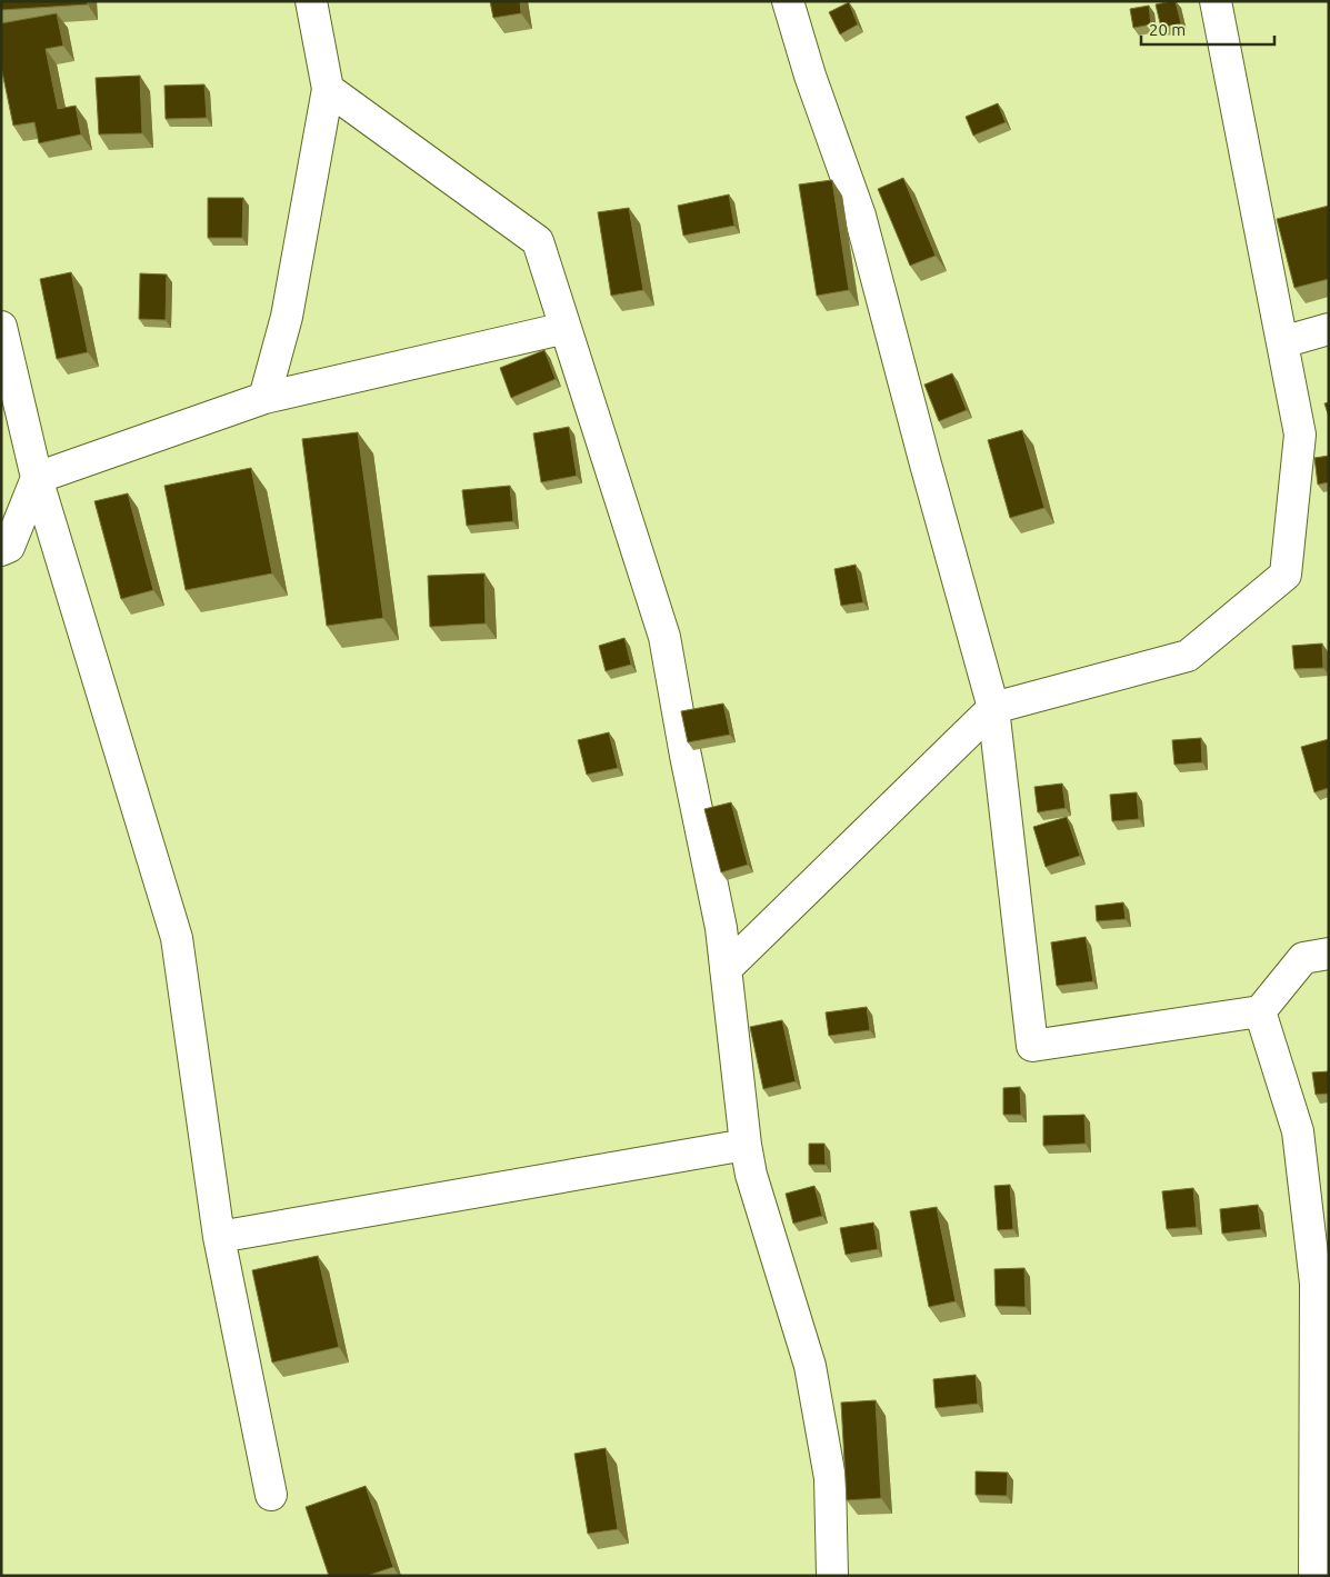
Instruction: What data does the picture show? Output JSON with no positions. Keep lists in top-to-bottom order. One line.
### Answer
{"scale_bar":"20 m"}
